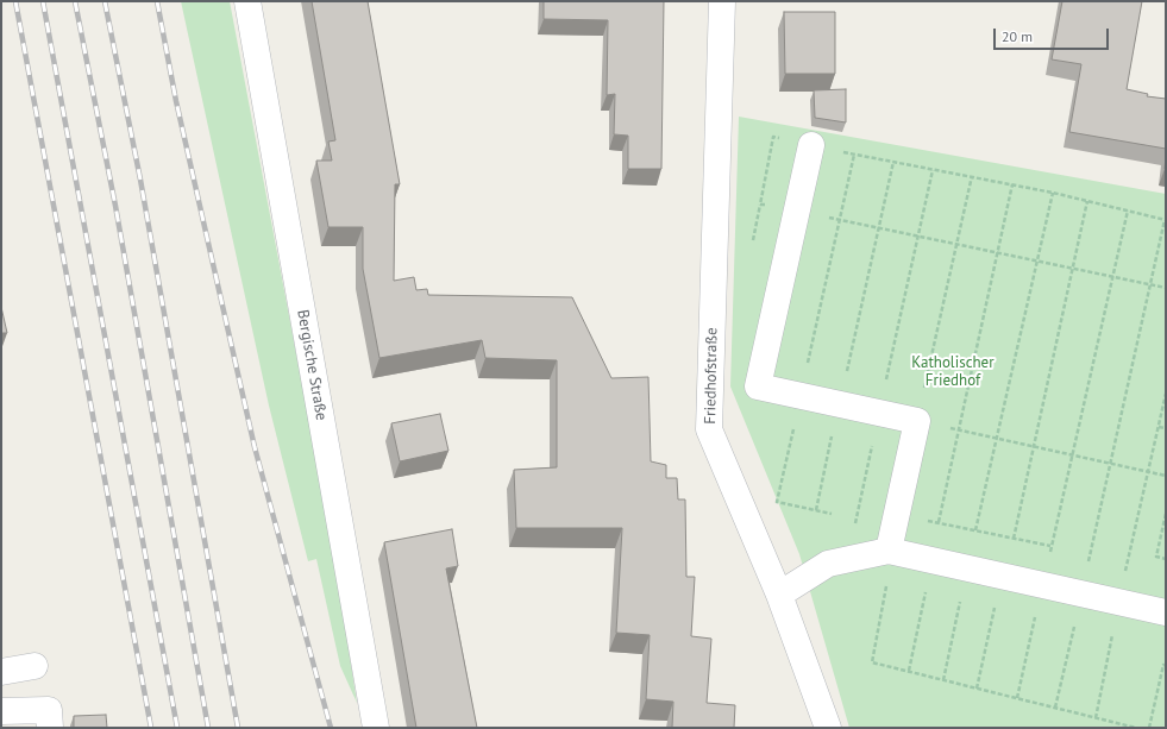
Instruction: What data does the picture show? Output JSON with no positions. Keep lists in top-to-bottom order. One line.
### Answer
{"streets":{"street":["Bergische Straße","Friedhofstraße"]},"parks":["Katholischer Friedhof"],"scale_bar":"20 m"}
